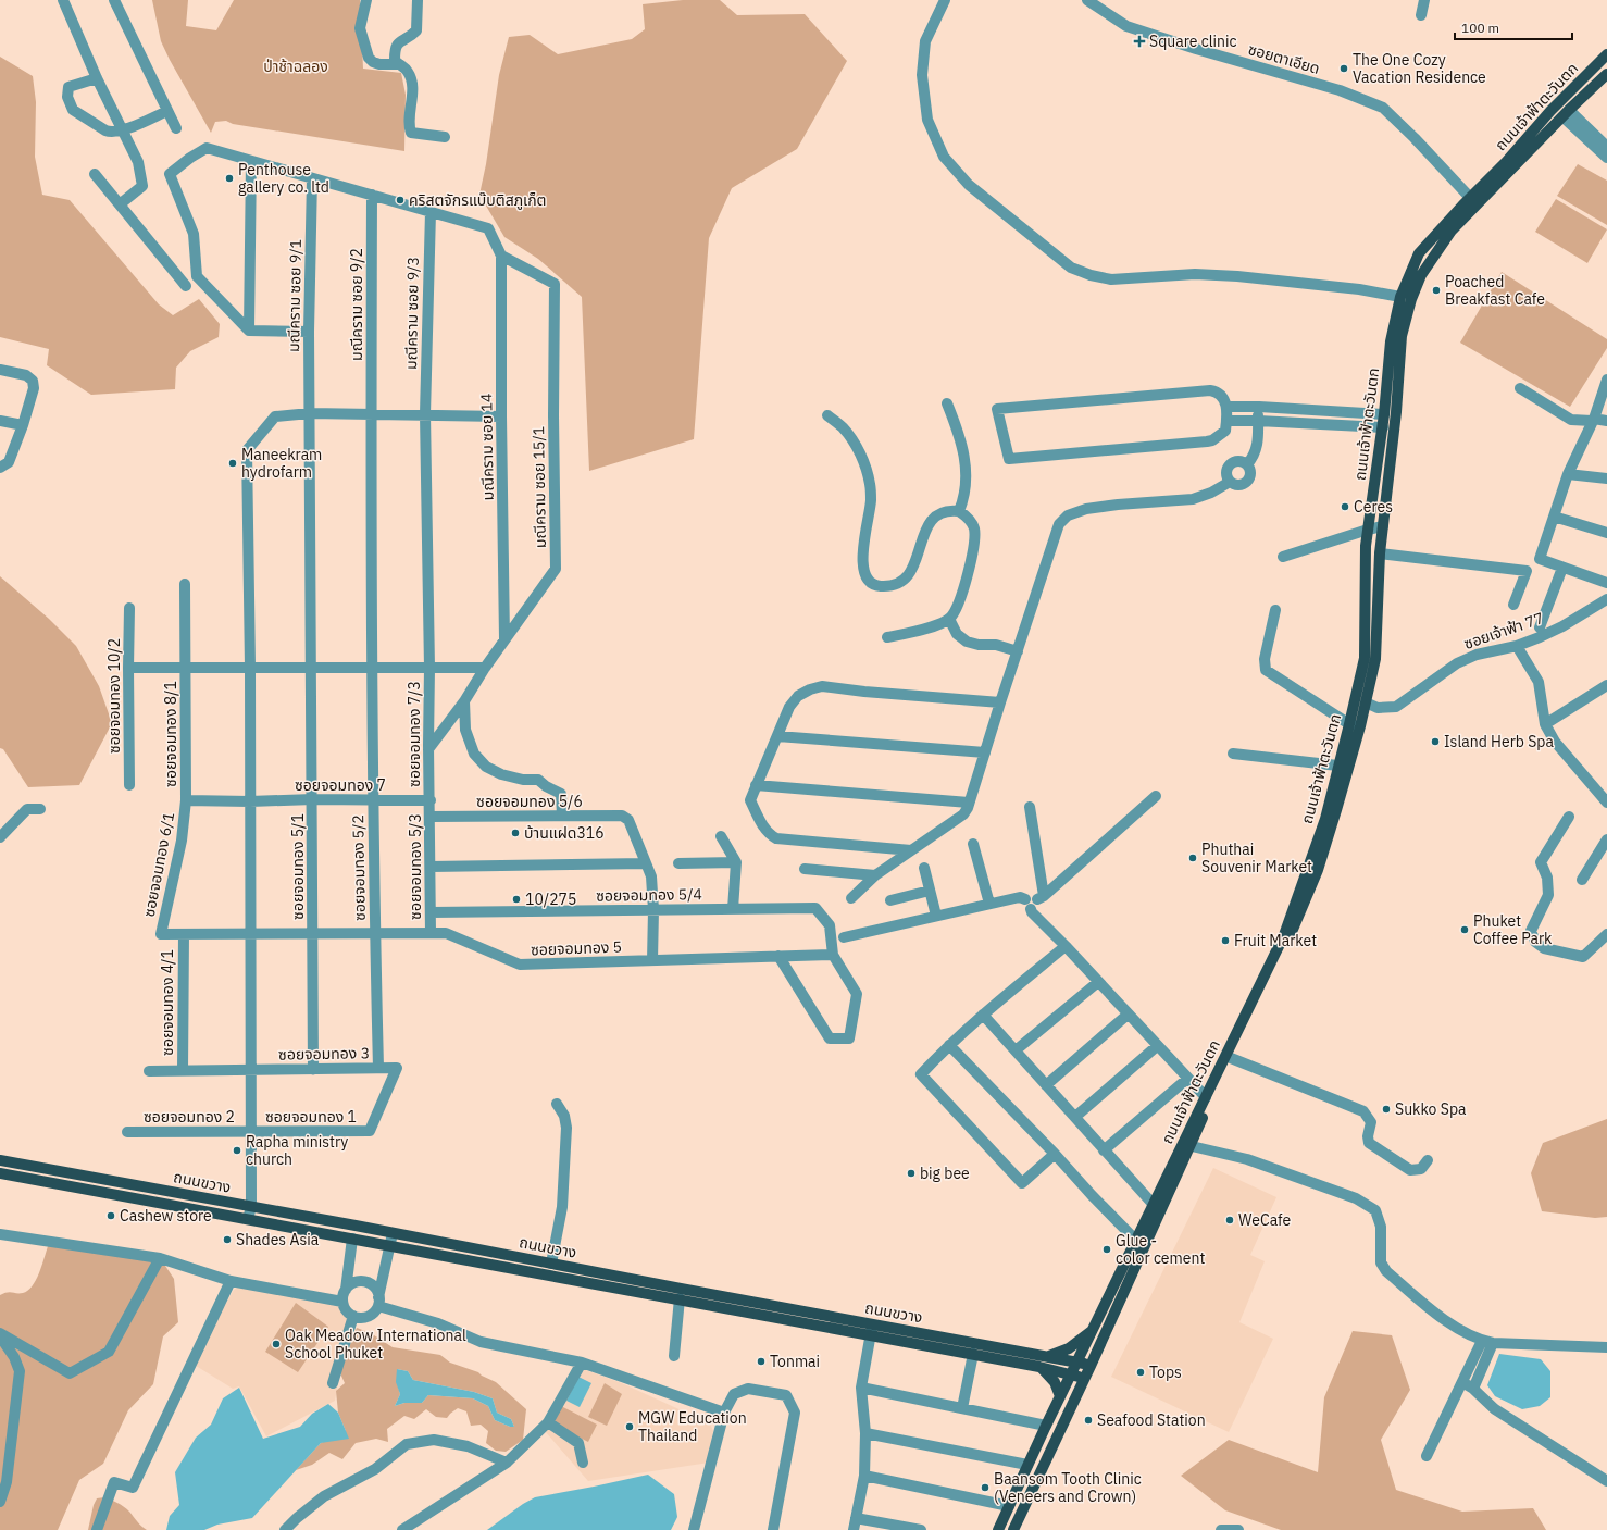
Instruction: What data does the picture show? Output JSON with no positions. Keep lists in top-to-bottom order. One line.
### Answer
{"streets":{"main road":["ถนนเจ้าฟ้าตะวันตก","ถนนขวาง"],"street":["ซอยตาเอียด","มณีคราม ซอย 9/1","มณีคราม ซอย 9/2","มณีคราม ซอย 9/3","มณีคราม ซอย 14","มณีคราม ซอย 15/1","ซอยเจ้าฟ้า 77","ซอยจอมทอง 10/2","ซอยจอมทอง 8/1","ซอยจอมทอง 7/3","ซอยจอมทอง 7","ซอยจอมทอง 5/6","ซอยจอมทอง 6/1","ซอยจอมทอง 5/1","ซอยจอมทอง 5/3","ซอยจอมทอง 5/2","ซอยจอมทอง 5/4","ซอยจอมทอง 5","ซอยจอมทอง 4/1","ซอยจอมทอง 3","ซอยจอมทอง 2","ซอยจอมทอง 1"]},"crossings":[["ซอยตาเอียด","ถนนเจ้าฟ้าตะวันตก"],["ถนนเจ้าฟ้าตะวันตก","ซอยเจ้าฟ้า 77"],["ถนนเจ้าฟ้าตะวันตก","ถนนขวาง"],["มณีคราม ซอย 9/1","ซอยจอมทอง 5/1"],["มณีคราม ซอย 9/2","ซอยจอมทอง 5/2"],["มณีคราม ซอย 9/3","ซอยจอมทอง 7/3"],["มณีคราม ซอย 14","มณีคราม ซอย 15/1"],["มณีคราม ซอย 15/1","ซอยจอมทอง 7/3"],["ซอยจอมทอง 8/1","ซอยจอมทอง 7"],["ซอยจอมทอง 8/1","ซอยจอมทอง 6/1"],["ซอยจอมทอง 7/3","ซอยจอมทอง 7"],["ซอยจอมทอง 7/3","ซอยจอมทอง 5/3"],["ซอยจอมทอง 7","ซอยจอมทอง 6/1"],["ซอยจอมทอง 7","ซอยจอมทอง 5/1"],["ซอยจอมทอง 7","ซอยจอมทอง 5/3"],["ซอยจอมทอง 7","ซอยจอมทอง 5/2"],["ซอยจอมทอง 5/6","ซอยจอมทอง 5/3"],["ซอยจอมทอง 6/1","ซอยจอมทอง 5"],["ซอยจอมทอง 5/1","ซอยจอมทอง 5"],["ซอยจอมทอง 5/1","ซอยจอมทอง 3"],["ซอยจอมทอง 5/3","ซอยจอมทอง 5/4"],["ซอยจอมทอง 5/3","ซอยจอมทอง 5"],["ซอยจอมทอง 5/2","ซอยจอมทอง 5"],["ซอยจอมทอง 5/2","ซอยจอมทอง 3"],["ซอยจอมทอง 5/4","ซอยจอมทอง 5"],["ซอยจอมทอง 5","ซอยจอมทอง 4/1"],["ซอยจอมทอง 4/1","ซอยจอมทอง 3"],["ซอยจอมทอง 3","ซอยจอมทอง 1"],["ซอยจอมทอง 2","ซอยจอมทอง 1"]],"parks":["ป่าช้าฉลอง"],"places":{"health":["Square clinic"],"other":["The One Cozy Vacation Residence","Penthouse gallery co. ltd","คริสตจักรแบ๊บติสภูเก็ต","Poached Breakfast Cafe","Maneekram hydrofarm","Ceres","Island Herb Spa","บ้านแฝด316","Phuthai Souvenir Market","10/275","Phuket Coffee Park","Fruit Market","Sukko Spa","Rapha ministry church","big bee","Cashew store","WeCafe","Shades Asia","Glue - color cement","Oak Meadow International School Phuket","Tonmai","Tops","Seafood Station","MGW Education Thailand","Baansom Tooth Clinic (Veneers and Crown)"]},"scale_bar":"100 m"}
